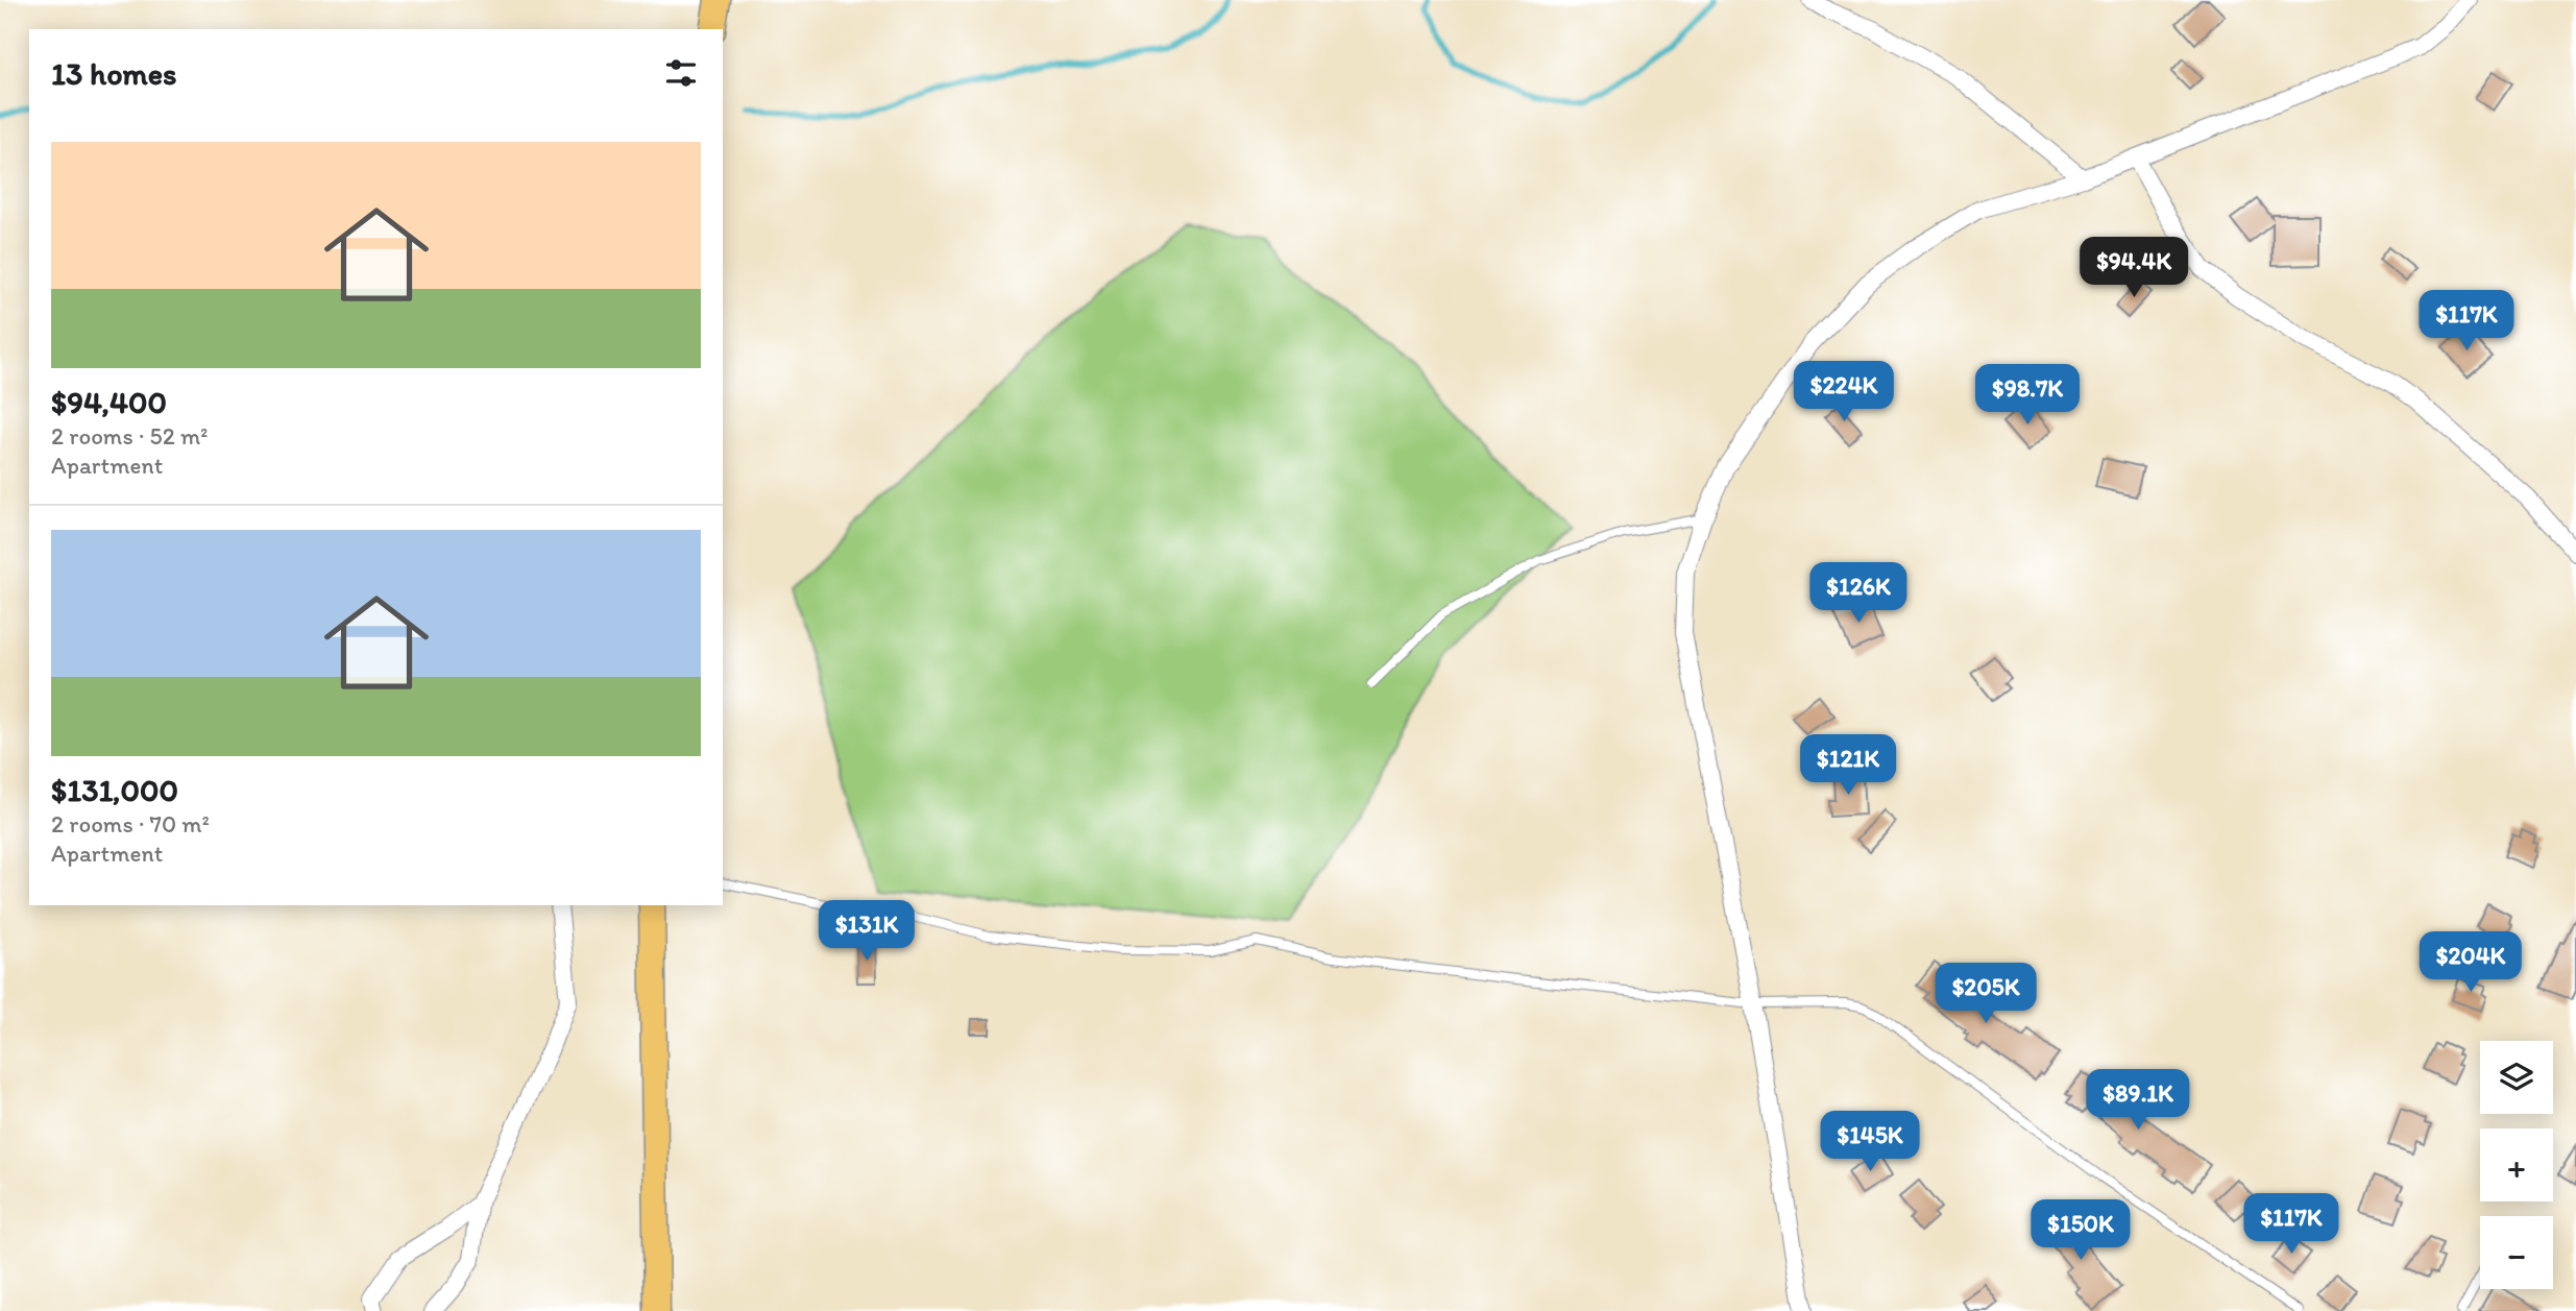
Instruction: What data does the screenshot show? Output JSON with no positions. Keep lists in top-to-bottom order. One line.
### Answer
{"page":{"heading":"13 homes","list":[{"name":"$94,400","note":"2 rooms · 52 m² · Apartment"},{"name":"$131,000","note":"2 rooms · 70 m² · Apartment"}],"price":["$94.4K","$117K","$224K","$98.7K","$126K","$121K","$131K","$204K","$205K","$89.1K","$145K","$117K","$150K"],"map_buttons":["+","−"]}}
